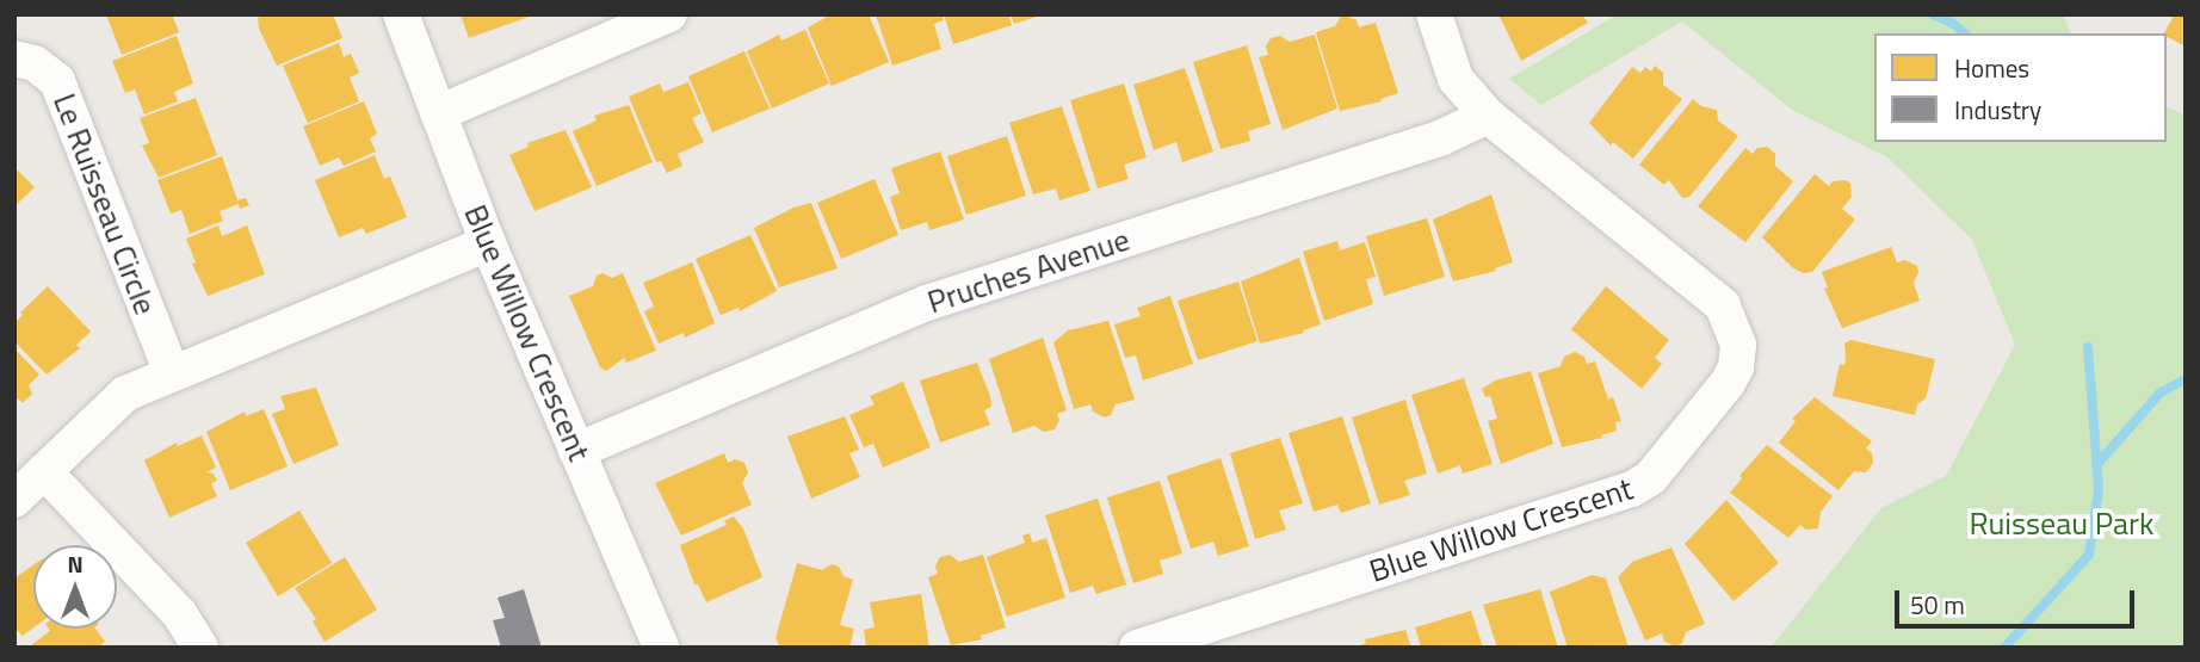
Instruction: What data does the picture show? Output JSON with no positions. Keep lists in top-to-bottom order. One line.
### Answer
{"streets":{"street":["Le Ruisseau Circle","Pruches Avenue","Blue Willow Crescent"]},"crossings":[["Pruches Avenue","Blue Willow Crescent"]],"parks":["Ruisseau Park"],"legend":["Homes","Industry"],"scale_bar":"50 m","north":"top"}
